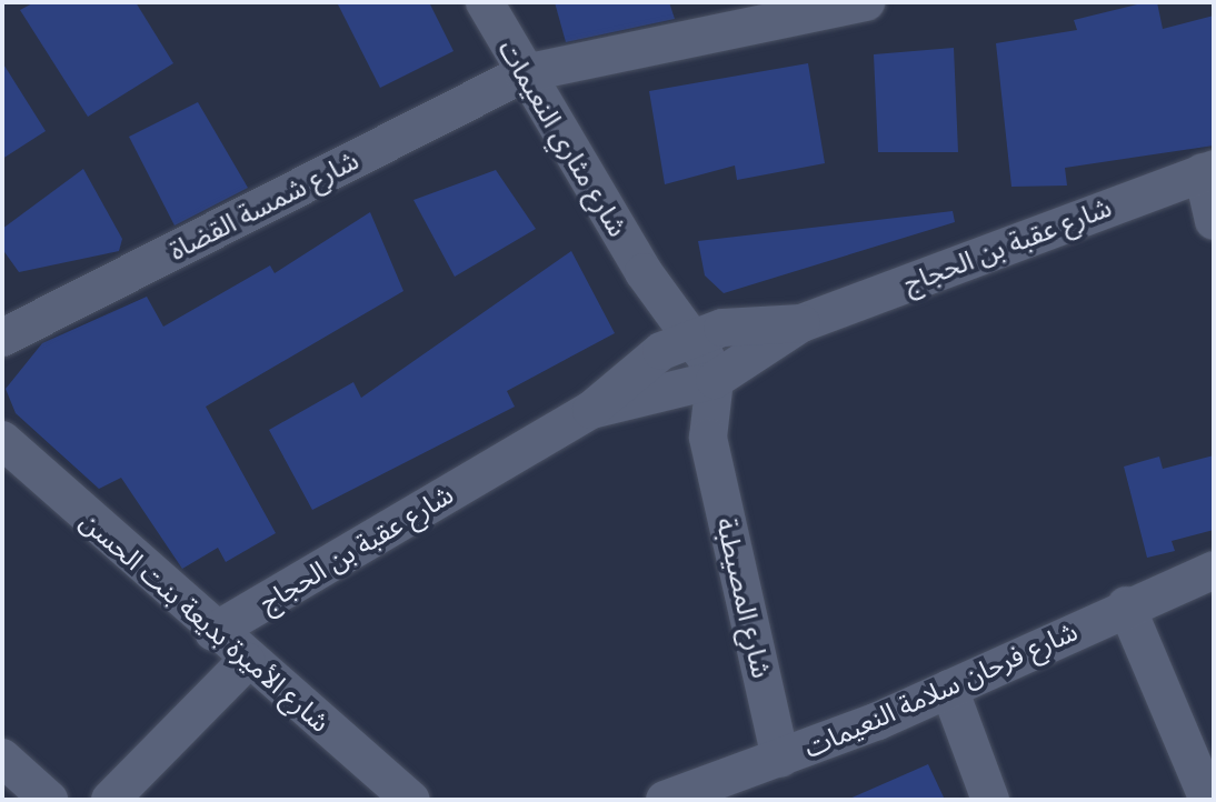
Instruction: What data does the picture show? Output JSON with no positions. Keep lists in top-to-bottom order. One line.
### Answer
{"streets":{"street":["شارع مثاري النعيمات","شارع شمسة القضاة","شارع عقبة بن الحجاج","شارع المصيطبة","شارع الأميرة بديعة بنت الحسن","شارع فرحان سلامة النعيمات"]},"crossings":[["شارع مثاري النعيمات","شارع شمسة القضاة"],["شارع مثاري النعيمات","شارع عقبة بن الحجاج"],["شارع مثاري النعيمات","شارع المصيطبة"],["شارع عقبة بن الحجاج","شارع المصيطبة"],["شارع عقبة بن الحجاج","شارع الأميرة بديعة بنت الحسن"],["شارع المصيطبة","شارع فرحان سلامة النعيمات"]]}
